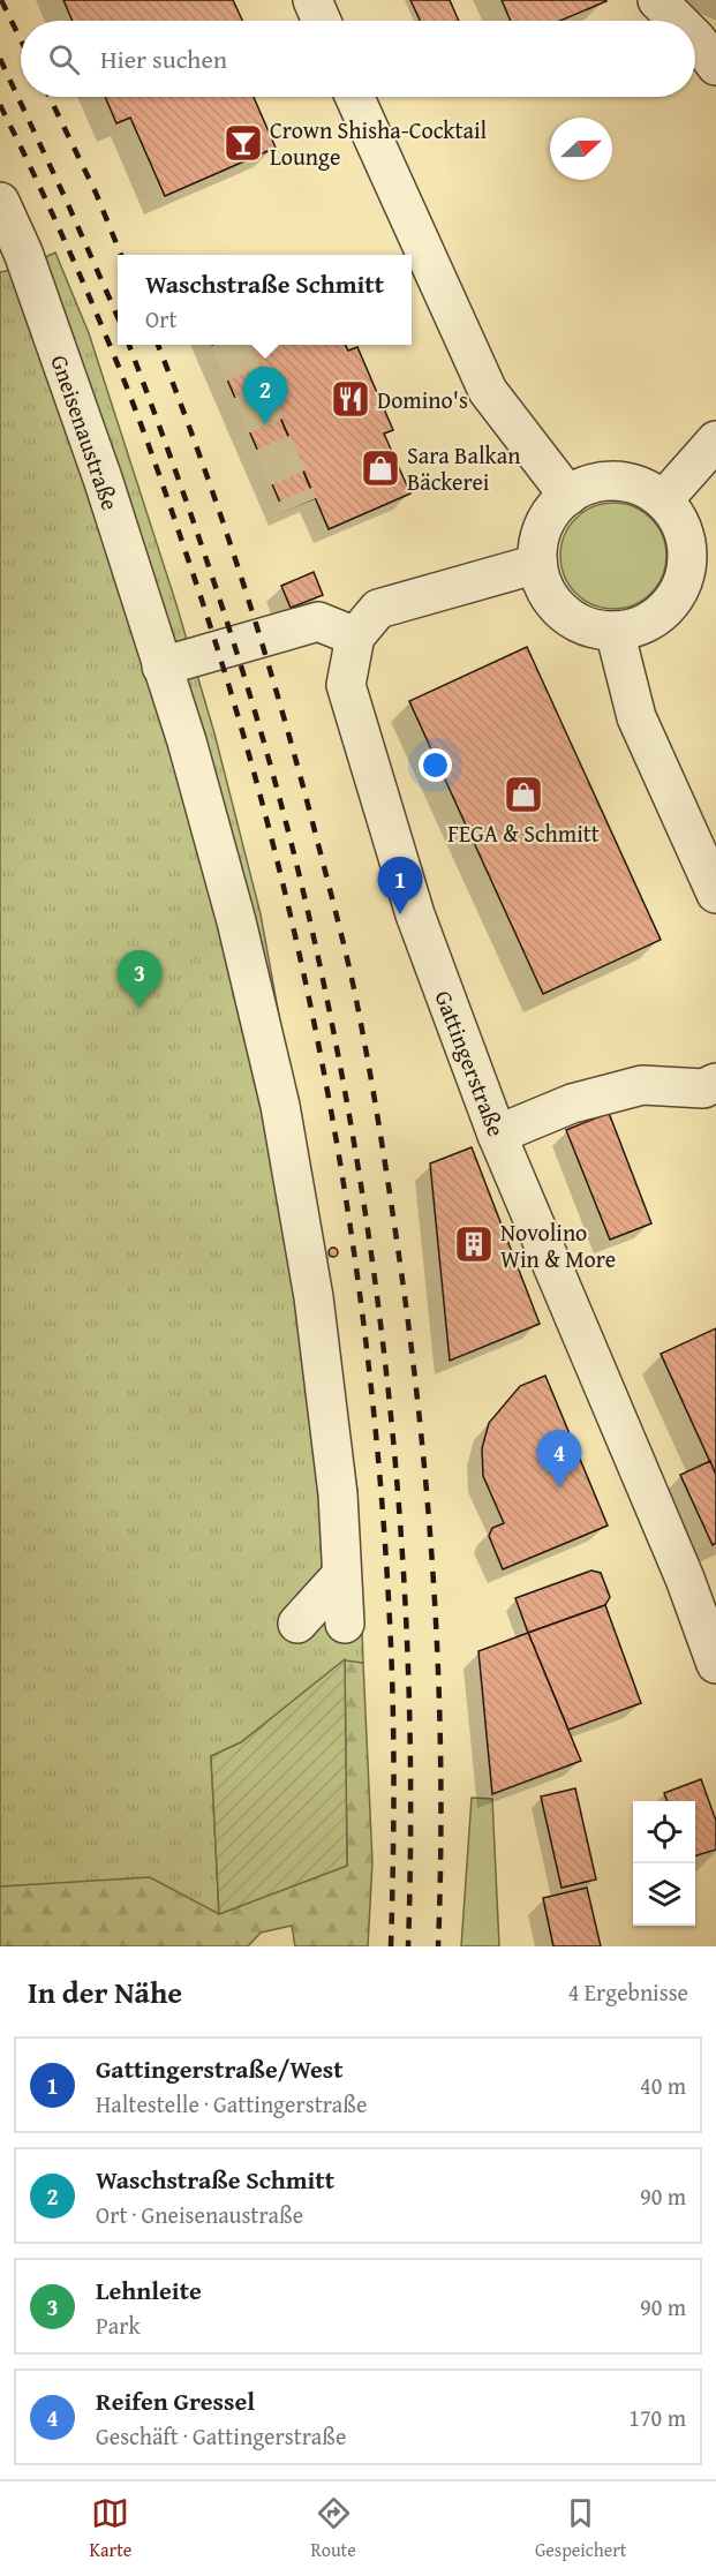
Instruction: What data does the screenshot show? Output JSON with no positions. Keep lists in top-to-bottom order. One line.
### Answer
{"streets":{"street":["Gneisenaustraße","Gattingerstraße"]},"places":{"bar":["Crown Shisha-Cocktail Lounge"],"restaurant":["Domino's"],"shop":["Sara Balkan Bäckerei","FEGA & Schmitt"],"building":["Novolino Win & More"]},"north":"right","page":{"search":"Hier suchen","popup":["Waschstraße Schmitt","Ort"],"pins":["2","1","3","4"],"heading":["In der Nähe","4 Ergebnisse"],"list":[{"mark":"1","name":"Gattingerstraße/West","note":"Haltestelle · Gattingerstraße","value":"40 m"},{"mark":"2","name":"Waschstraße Schmitt","note":"Ort · Gneisenaustraße","value":"90 m"},{"mark":"3","name":"Lehnleite","note":"Park","value":"90 m"},{"mark":"4","name":"Reifen Gressel","note":"Geschäft · Gattingerstraße","value":"170 m"}],"nav":["Karte","Route","Gespeichert"]}}
